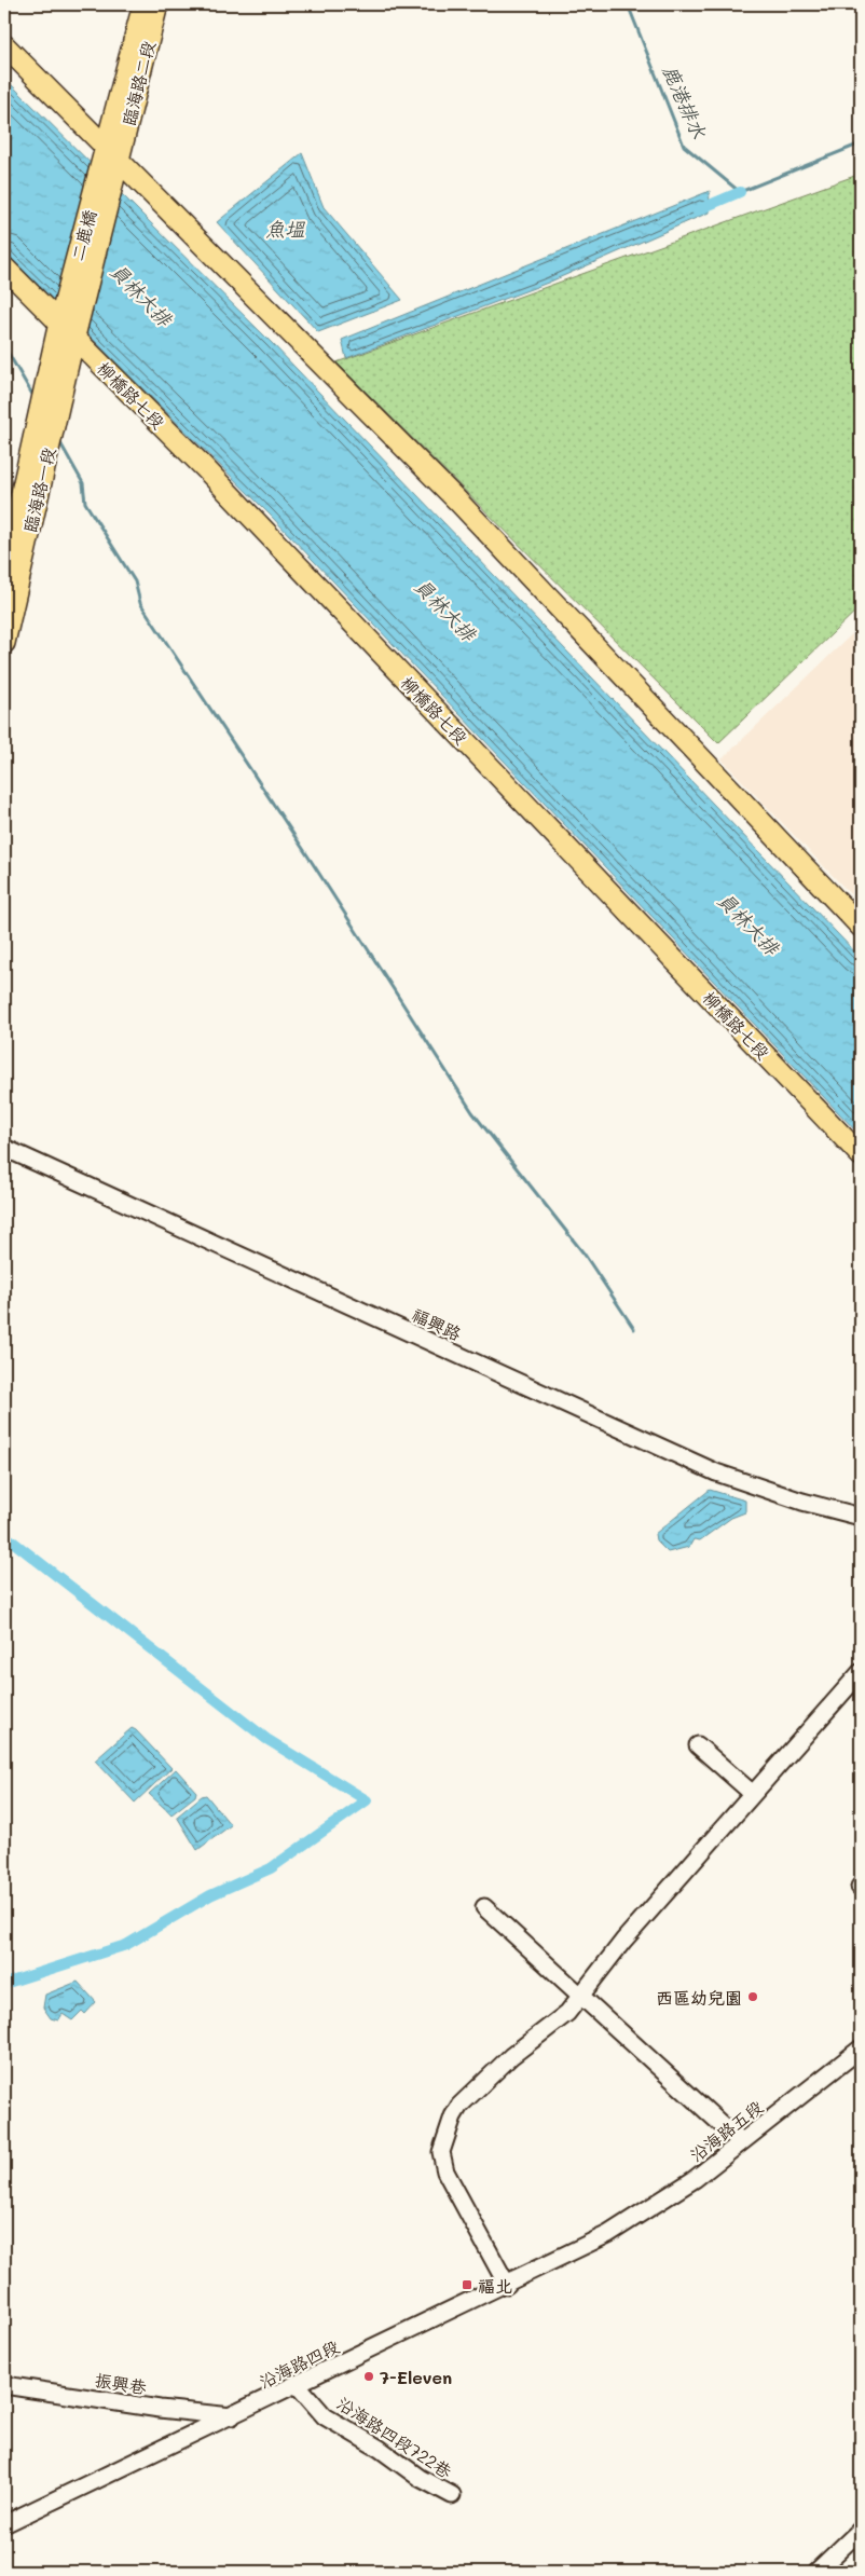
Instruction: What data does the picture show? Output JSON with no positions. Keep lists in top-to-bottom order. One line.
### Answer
{"streets":{"main road":["臨海路二段","二鹿橋","柳橋路七段","臨海路一段"],"street":["福興路","沿海路五段","沿海路四段","振興巷","沿海路四段722巷"]},"crossings":[["臨海路二段","二鹿橋"],["二鹿橋","柳橋路七段"],["二鹿橋","臨海路一段"],["柳橋路七段","臨海路一段"],["沿海路五段","沿海路四段"],["沿海路四段","振興巷"],["沿海路四段","沿海路四段722巷"]],"water":["鹿港排水","魚塭","員林大排"],"places":{"other":["西區幼兒園","7-Eleven"],"transit":["福北"]}}
